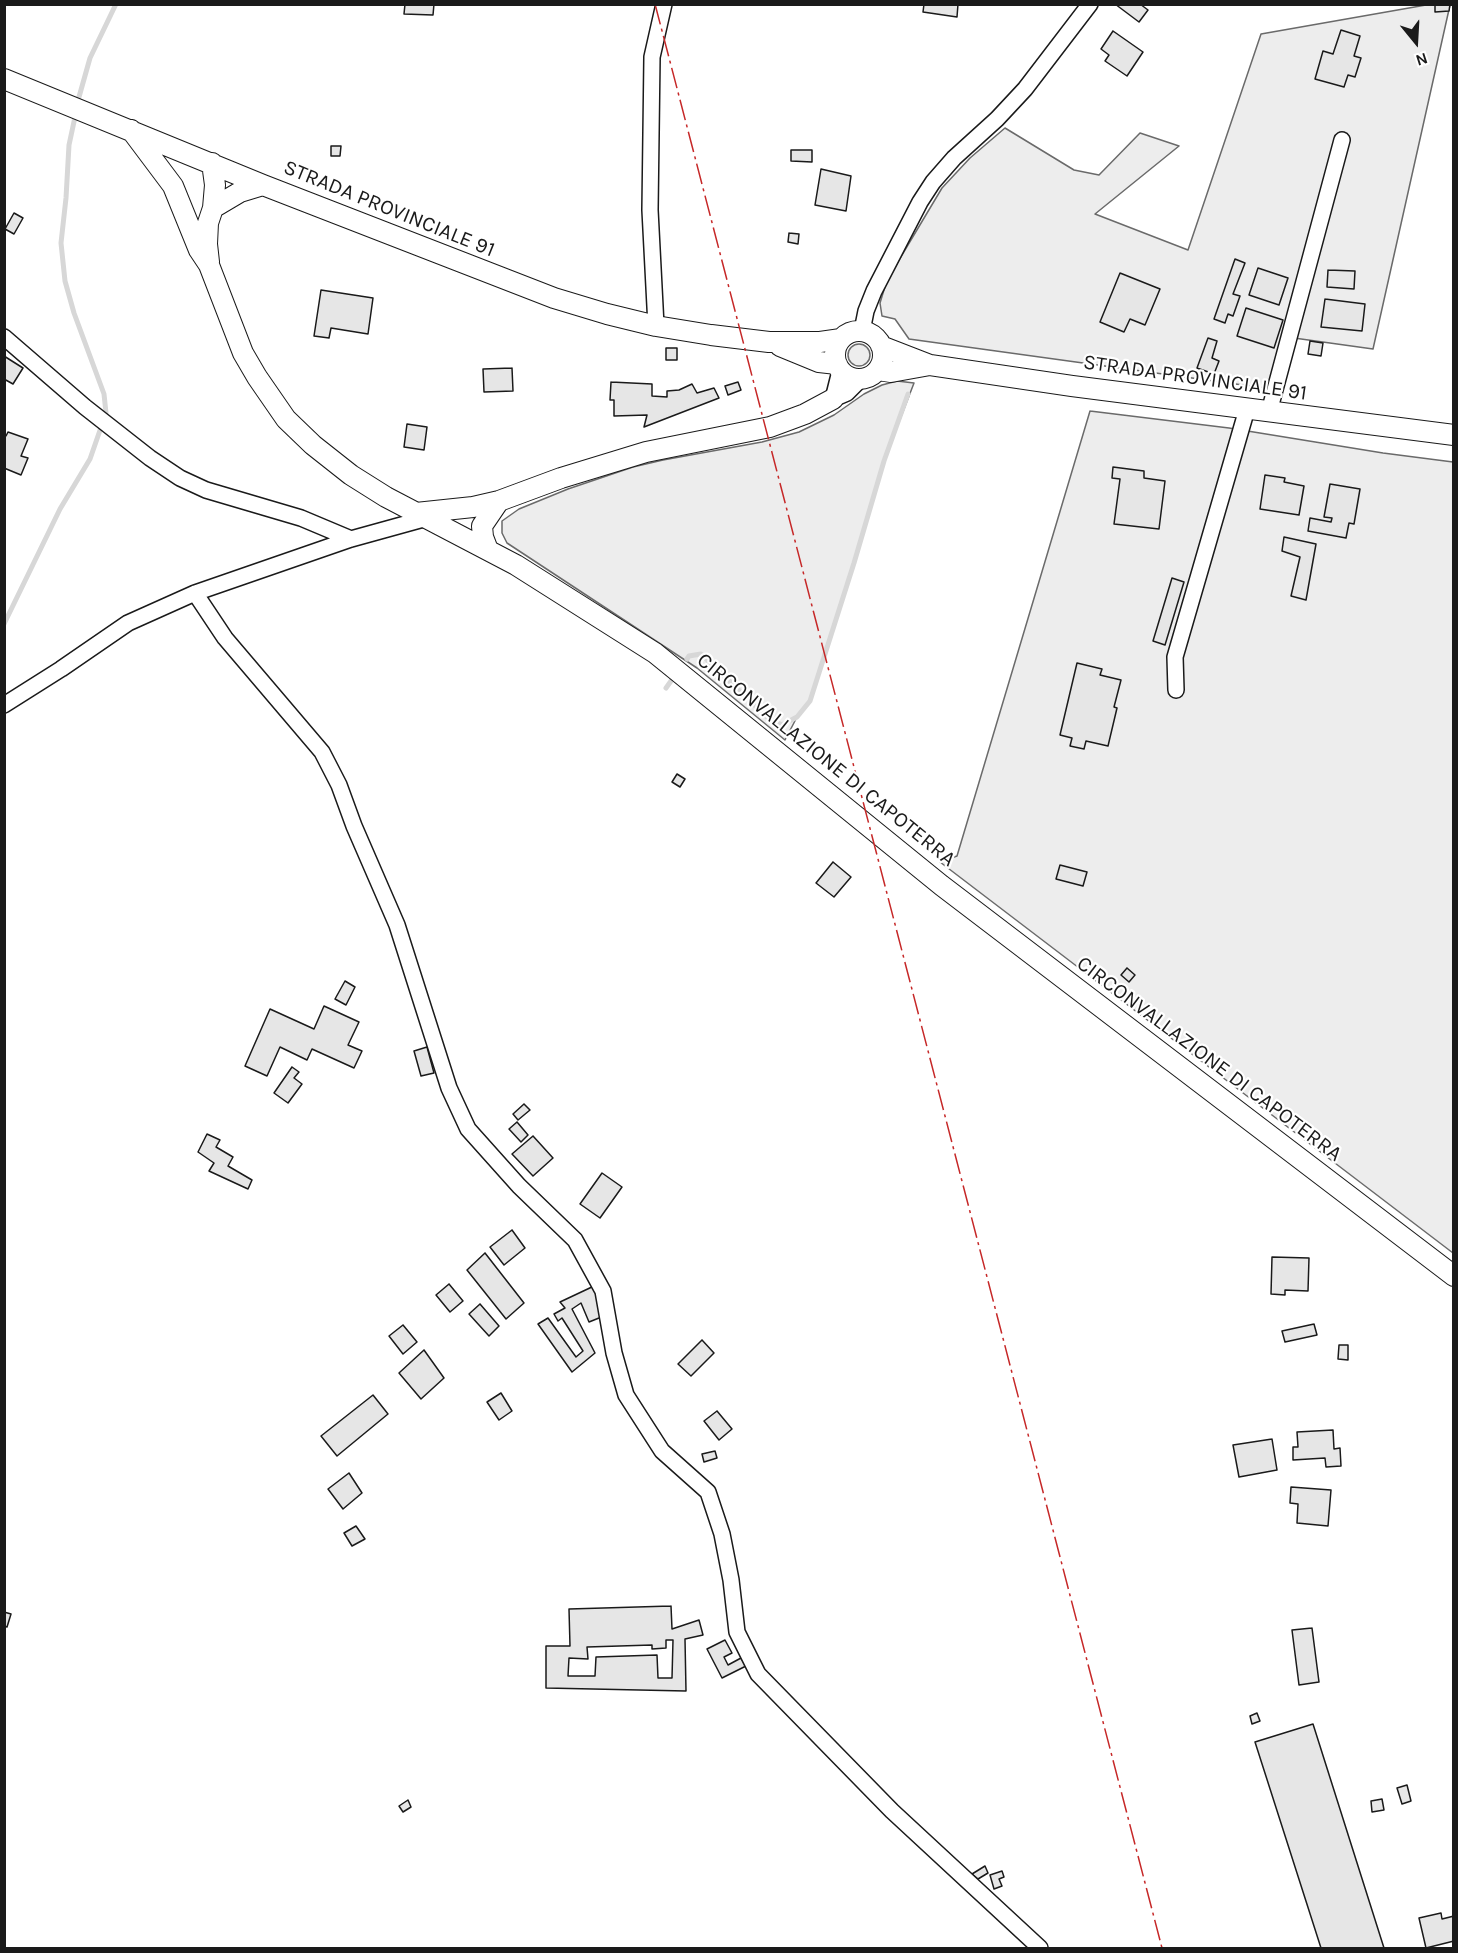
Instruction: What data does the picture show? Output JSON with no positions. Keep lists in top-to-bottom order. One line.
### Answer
{"streets":{"street":["STRADA PROVINCIALE 91","CIRCONVALLAZIONE DI CAPOTERRA"]},"north":"bottom"}
